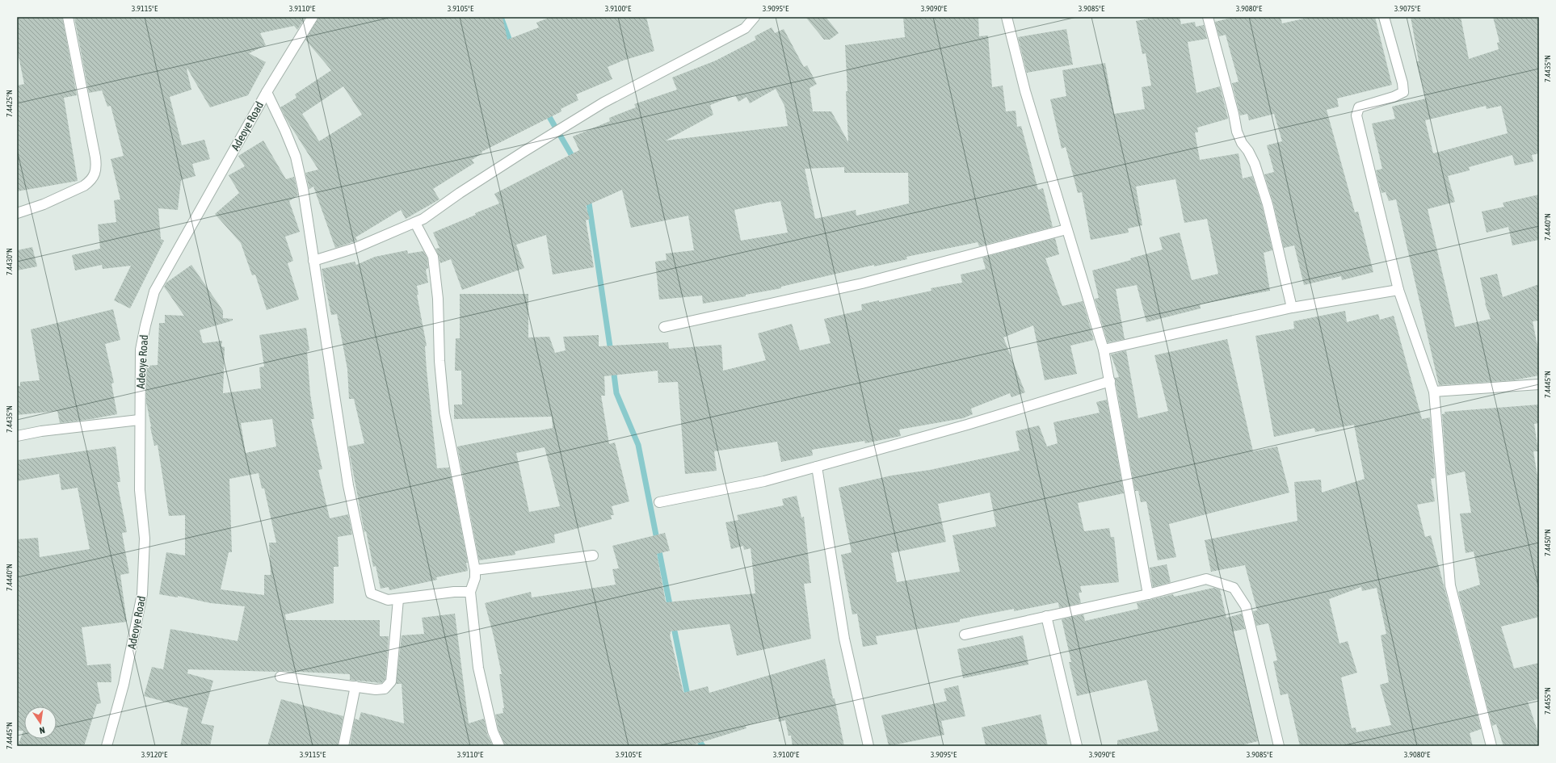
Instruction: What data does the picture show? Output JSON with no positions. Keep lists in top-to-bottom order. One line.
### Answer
{"streets":{"street":["Adeoye Road"]},"north":"bottom","coordinates":["3.9115°E","3.9110°E","3.9105°E","3.9100°E","3.9095°E","3.9090°E","3.9085°E","3.9080°E","3.9075°E","7.4435°N","7.4425°N","7.4440°N","7.4430°N","7.4445°N","7.4450°N","7.4455°N","3.9120°E"]}
